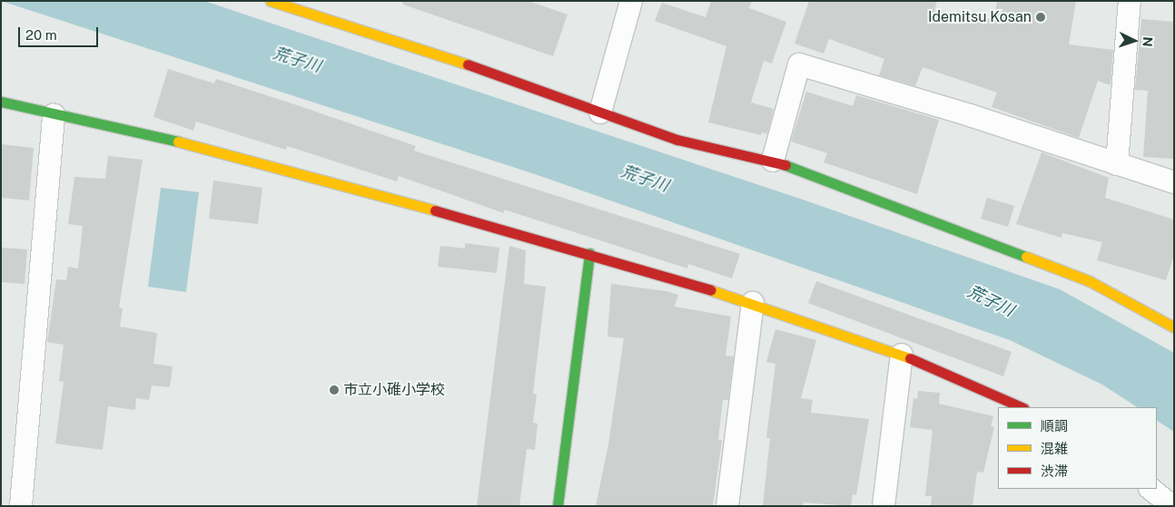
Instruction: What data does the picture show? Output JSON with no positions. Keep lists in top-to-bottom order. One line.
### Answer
{"water":["荒子川"],"places":["Idemitsu Kosan","市立小碓小学校"],"legend":["順調","混雑","渋滞"],"scale_bar":"20 m","north":"right"}
